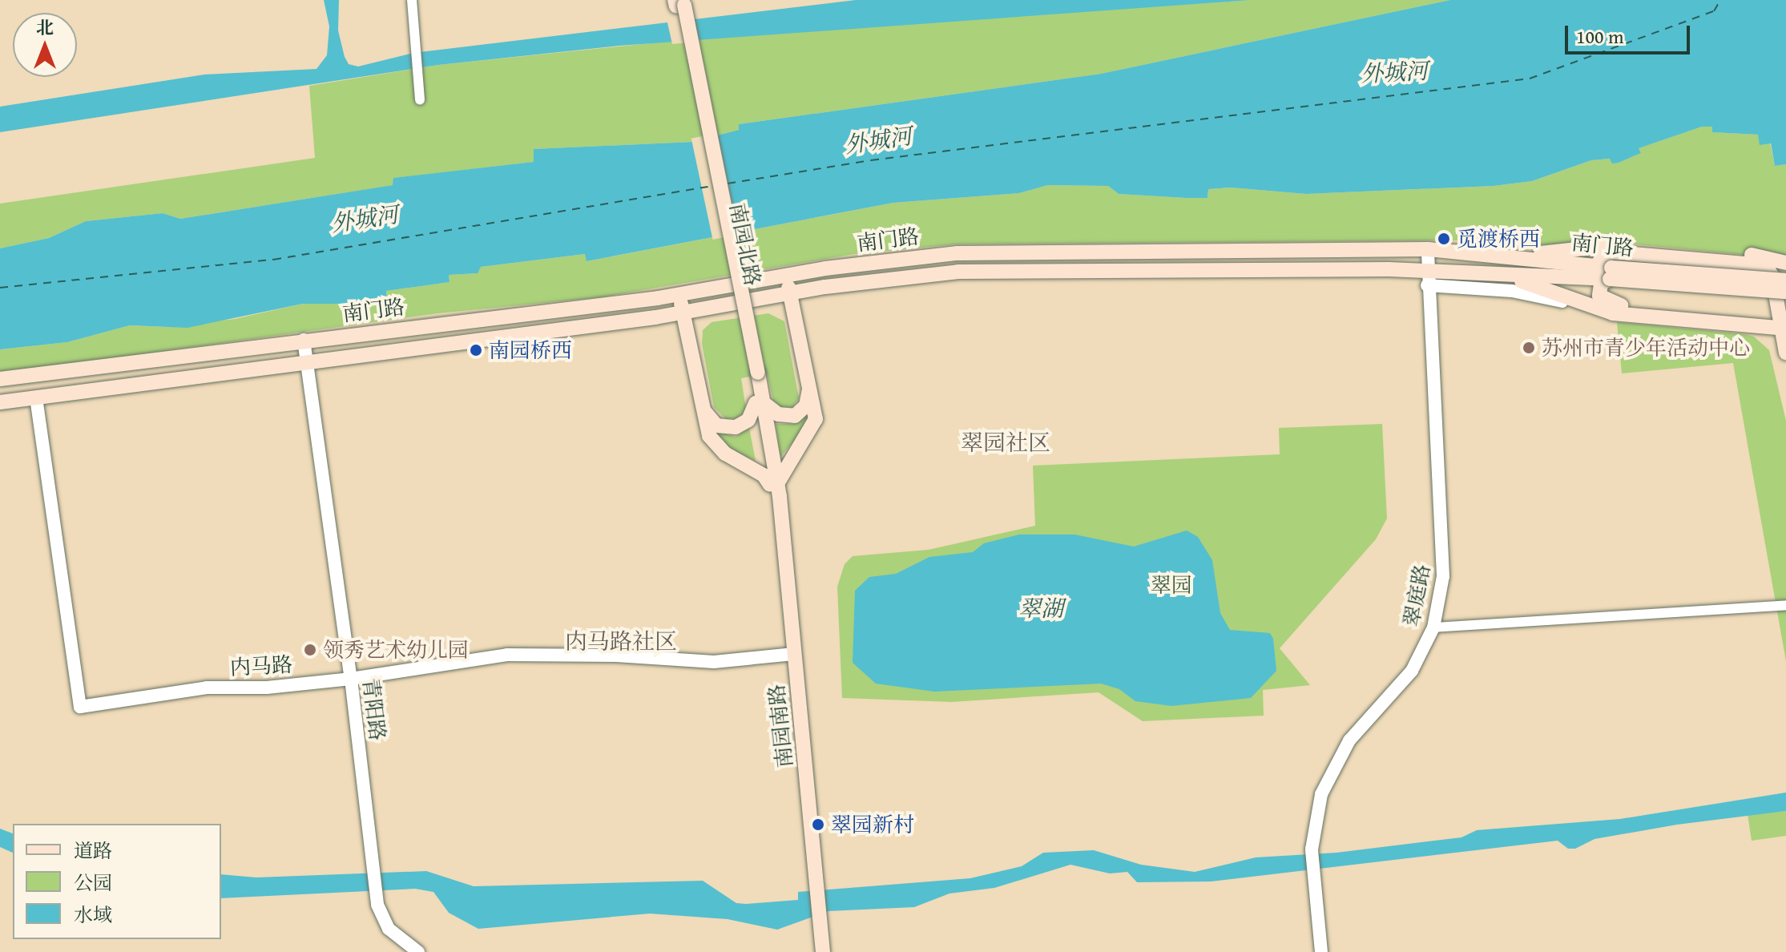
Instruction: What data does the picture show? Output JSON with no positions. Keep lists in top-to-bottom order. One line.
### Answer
{"streets":{"main road":["南门路","南园北路","南园南路"],"street":["翠庭路","内马路","青阳路"]},"crossings":[["南门路","翠庭路"],["南门路","内马路"],["南门路","青阳路"],["南园北路","南园南路"],["内马路","青阳路"],["内马路","南园南路"]],"districts":["翠园社区","内马路社区"],"water":["外城河","翠湖"],"parks":["翠园"],"places":["觅渡桥西","苏州市青少年活动中心","南园桥西","领秀艺术幼儿园","翠园新村"],"legend":["道路","公园","水域"],"scale_bar":"100 m","north":"top"}
